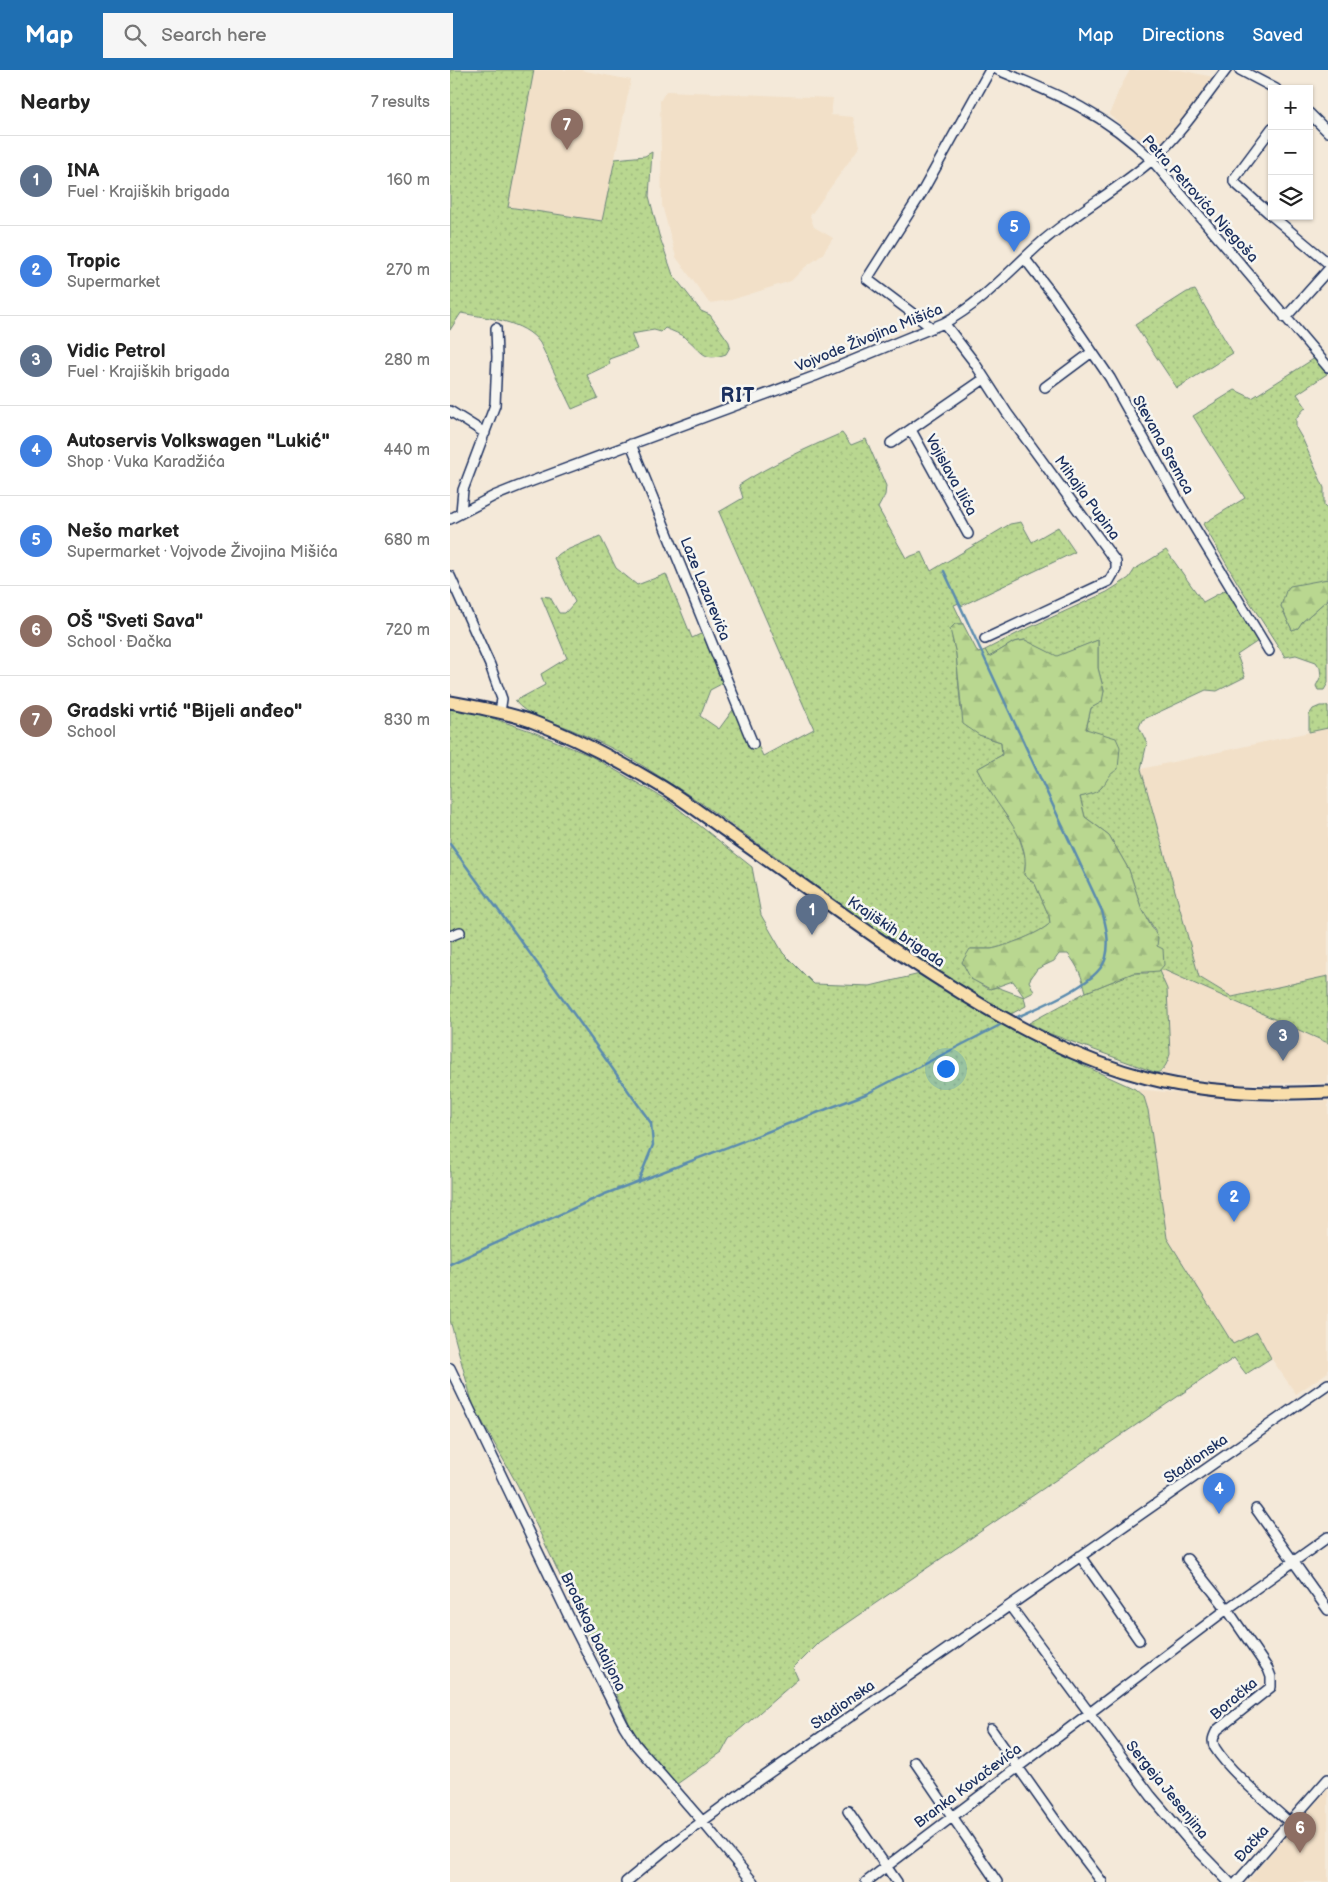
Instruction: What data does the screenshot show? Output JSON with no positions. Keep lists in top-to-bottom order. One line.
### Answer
{"streets":{"main road":["Krajiških brigada"],"street":["Petra Petrovića Njegoša","Vojvode Živojina Mišića","Stevana Sremca","Vojislava Ilića","Mihajla Pupina","Laze Lazarevića","Stadionska","Brodskog bataljona","Boračka","Branka Kovačevića","Sergeja Jesenjina","Đačka"]},"crossings":[["Petra Petrovića Njegoša","Vojvode Živojina Mišića"],["Vojvode Živojina Mišića","Stevana Sremca"],["Vojvode Živojina Mišića","Mihajla Pupina"],["Vojvode Živojina Mišića","Laze Lazarevića"],["Stadionska","Brodskog bataljona"],["Boračka","Branka Kovačevića"],["Boračka","Đačka"],["Branka Kovačevića","Sergeja Jesenjina"]],"districts":["RIT"],"page":{"header":"Map","search":"Search here","nav":["Map","Directions","Saved"],"heading":["Nearby","7 results"],"map_buttons":["+","−"],"pins":["7","5","1","3","2","4","6"],"list":[{"mark":"1","name":"INA","note":"Fuel · Krajiških brigada","value":"160 m"},{"mark":"2","name":"Tropic","note":"Supermarket","value":"270 m"},{"mark":"3","name":"Vidic Petrol","note":"Fuel · Krajiških brigada","value":"280 m"},{"mark":"4","name":"Autoservis Volkswagen \"Lukić\"","note":"Shop · Vuka Karadžića","value":"440 m"},{"mark":"5","name":"Nešo market","note":"Supermarket · Vojvode Živojina Mišića","value":"680 m"},{"mark":"6","name":"OŠ \"Sveti Sava\"","note":"School · Đačka","value":"720 m"},{"mark":"7","name":"Gradski vrtić \"Bijeli anđeo\"","note":"School","value":"830 m"}]}}
